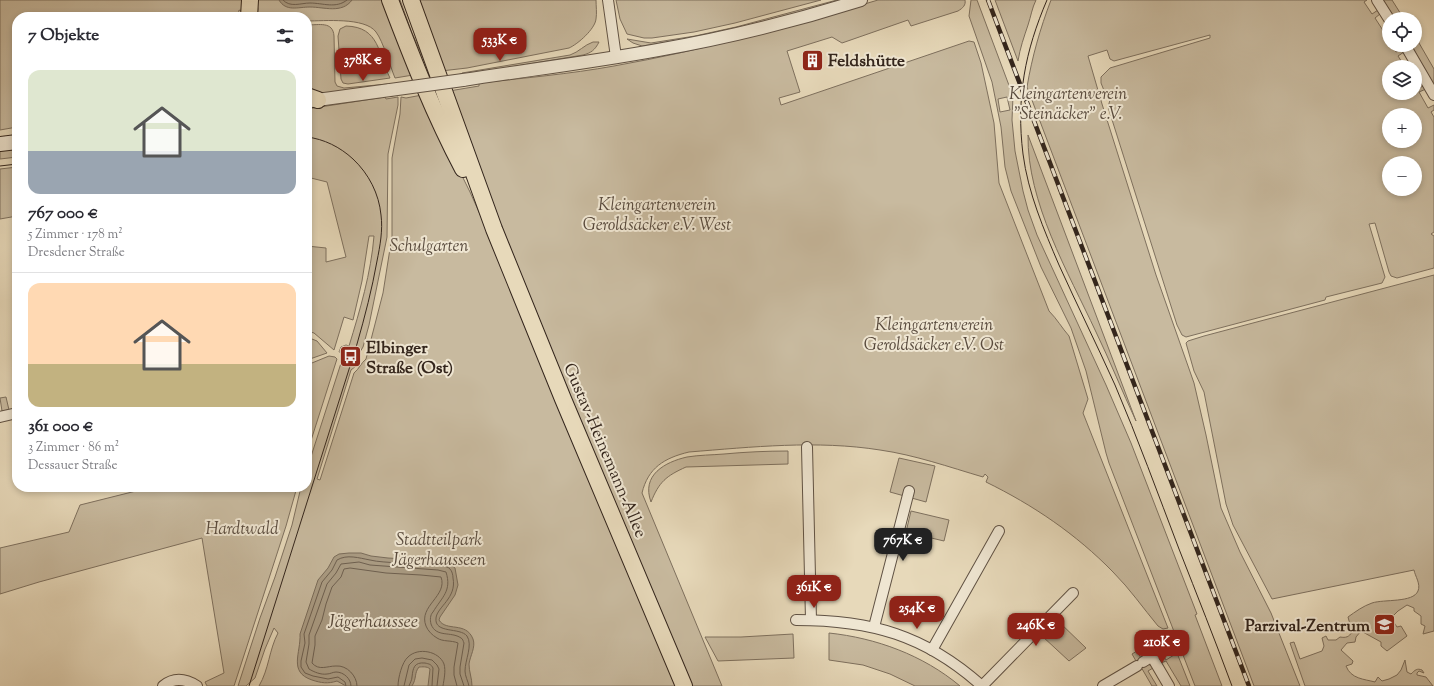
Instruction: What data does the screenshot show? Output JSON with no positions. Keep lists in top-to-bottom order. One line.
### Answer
{"streets":{"main road":["Gustav-Heinemann-Allee"]},"water":["Jägerhaussee"],"parks":["Kleingartenverein \"Steinäcker\" e.V.","Kleingartenverein Geroldsäcker e.V. West","Schulgarten","Kleingartenverein Geroldsäcker e.V. Ost","Hardtwald","Stadtteilpark Jägerhausseen"],"places":{"building":["Feldshütte"],"bus stop":["Elbinger Straße (Ost)"],"school or university":["Parzival-Zentrum"]},"page":{"map_buttons":["+","−"],"heading":"7 Objekte","price":["533K €","378K €","767K €","361K €","254K €","246K €","210K €"],"list":[{"name":"767 000 €","note":"5 Zimmer · 178 m² · Dresdener Straße"},{"name":"361 000 €","note":"3 Zimmer · 86 m² · Dessauer Straße"}]}}
